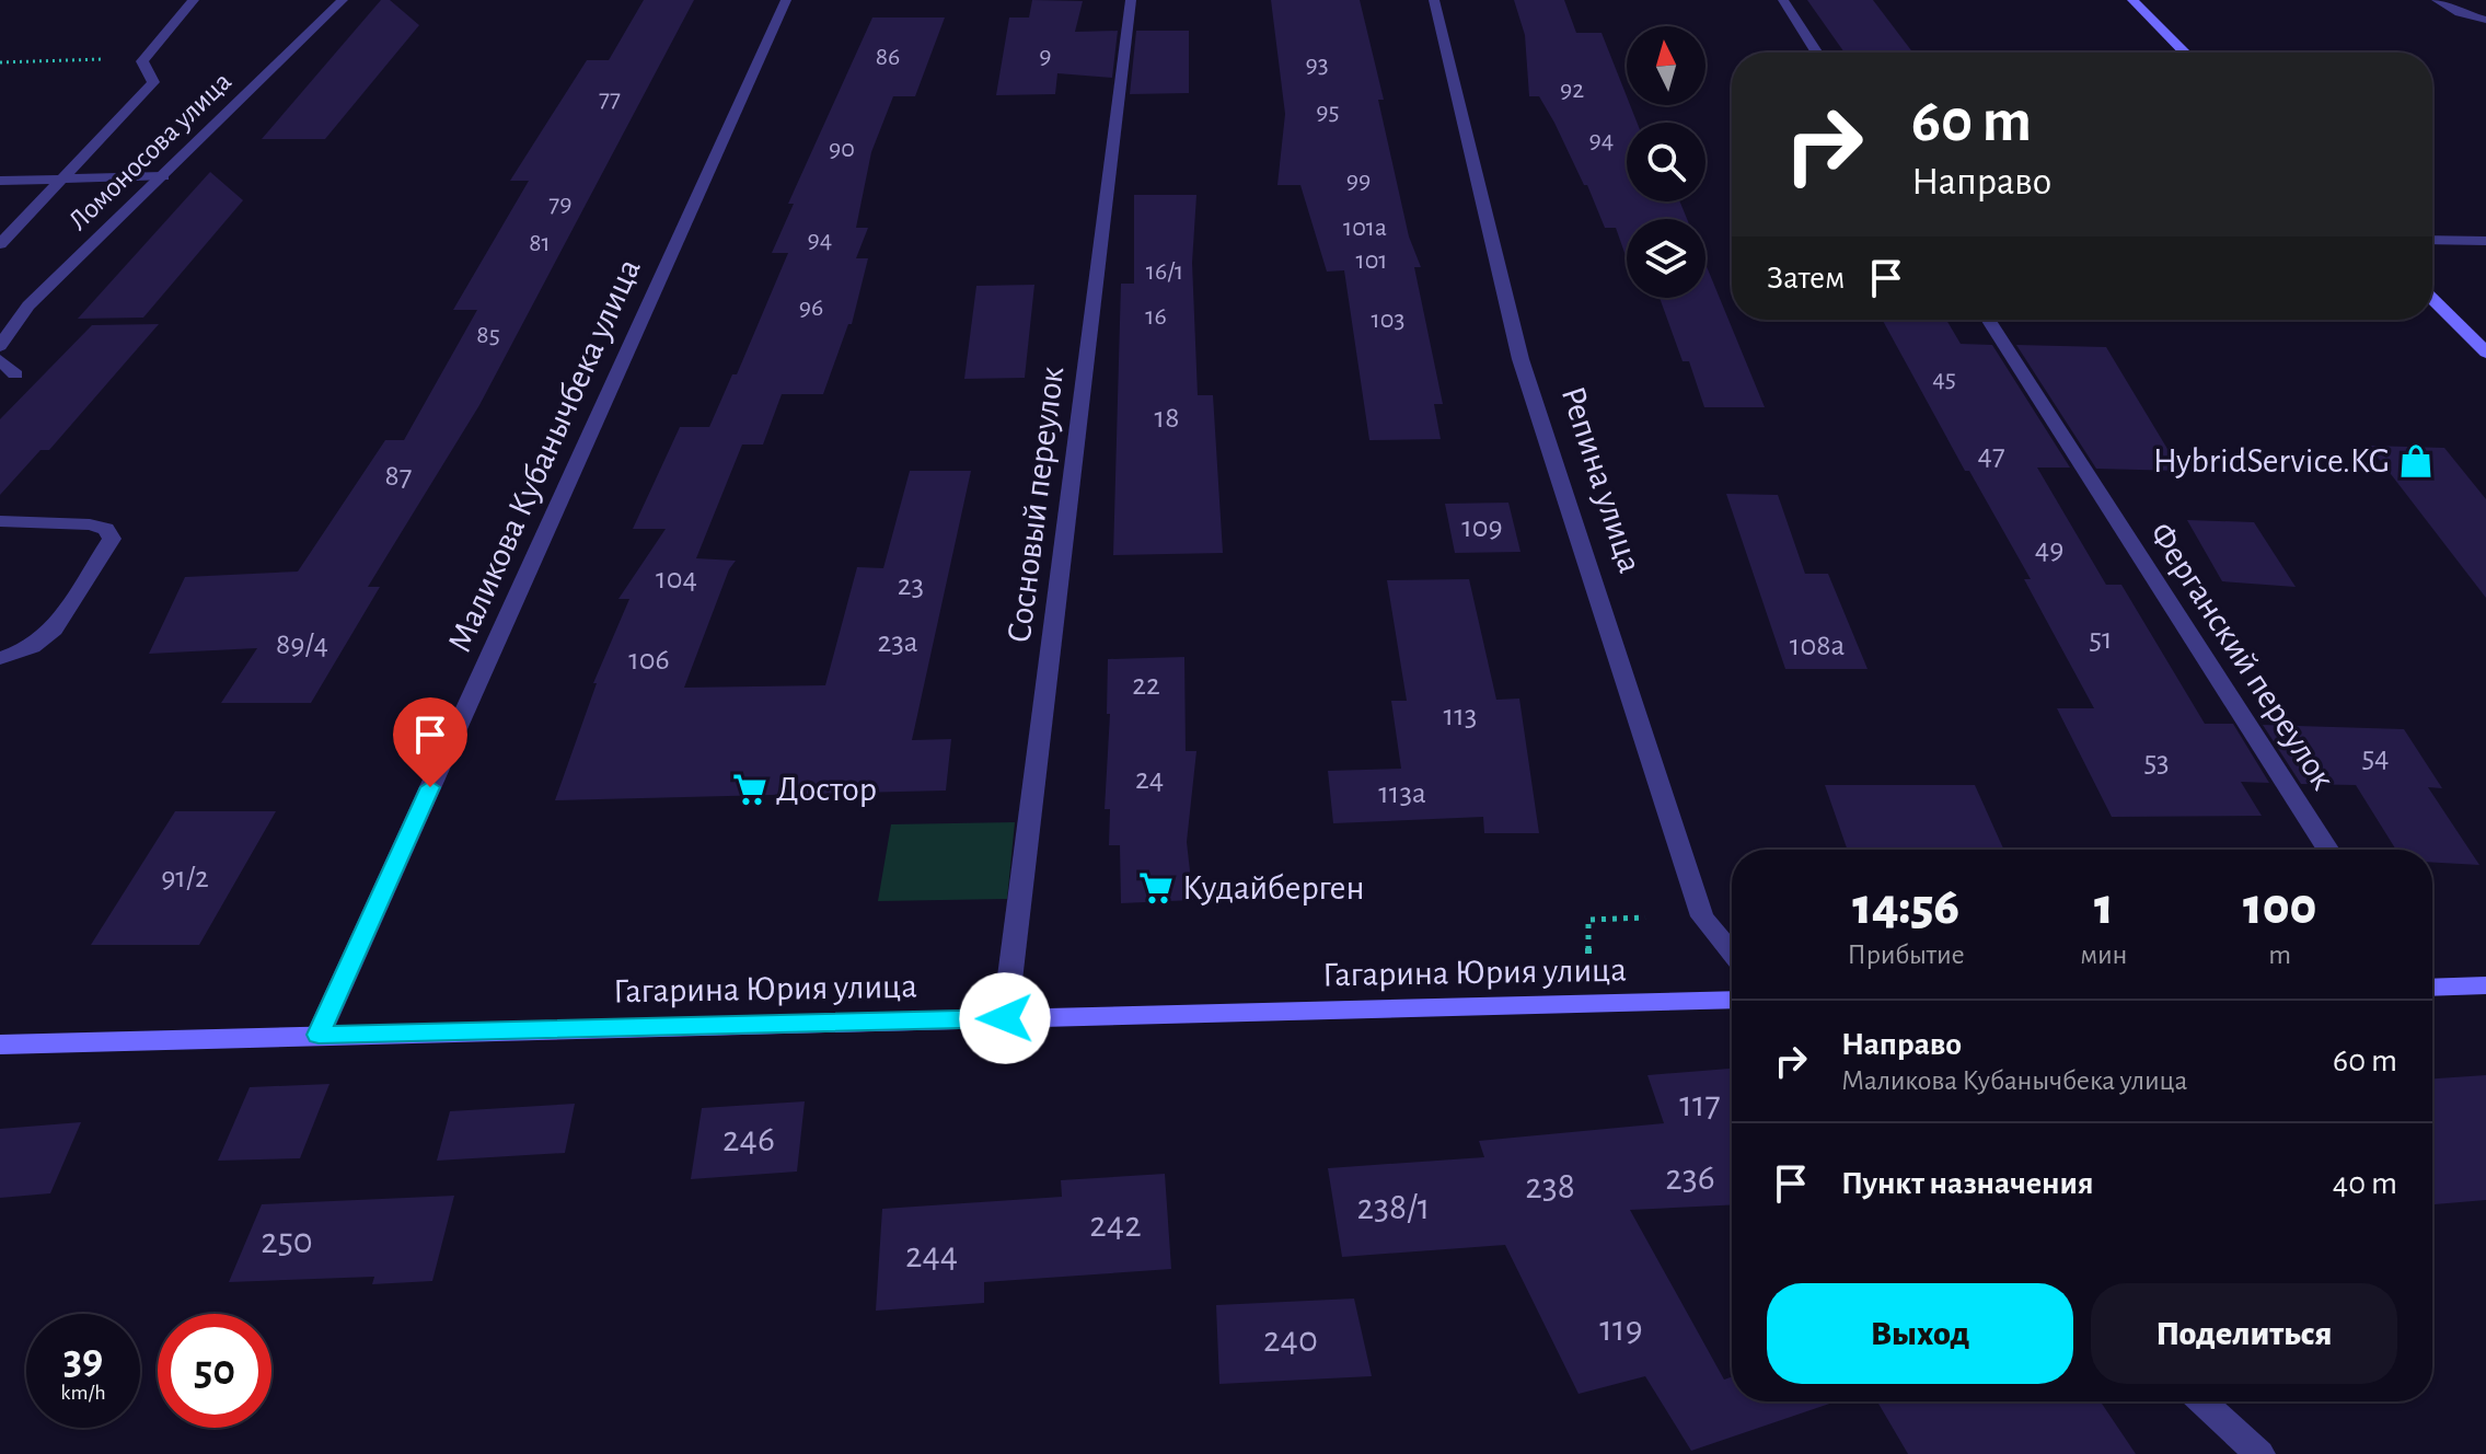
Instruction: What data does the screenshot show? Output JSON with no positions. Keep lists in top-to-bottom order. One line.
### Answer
{"streets":{"main road":["Гагарина Юрия улица"],"street":["Ломоносова улица","Маликова Кубанычбека улица","Репина улица","Сосновый переулок","Ферганский переулок"]},"crossings":[["Маликова Кубанычбека улица","Гагарина Юрия улица"],["Сосновый переулок","Гагарина Юрия улица"]],"places":{"shop":["HybridService.KG"],"supermarket":["Достор","Кудайберген"]},"house_numbers":["9","86","93","92","77","95","94","90","99","79","101а","94","81","101","16/1","96","16","103","85","45","18","47","87","109","49","104","23","51","23а","89/4","108а","106","22","113","54","53","24","113а","91/2","117","246","236","238","238/1","242","250","244","119","240"],"north":"top","page":{"turn":["60 m","Направо"],"then":"Затем","eta":["14:56","Прибытие","1","мин","100","m"],"list":[{"name":"Направо","note":"Маликова Кубанычбека улица","value":"60 m"},{"name":"Пункт назначения","value":"40 m"}],"buttons":["Выход","Поделиться"],"speed":"39 km/h","limit":"50"}}
